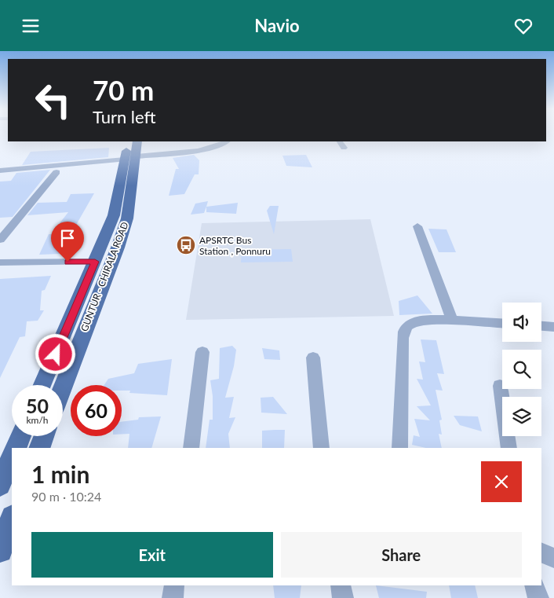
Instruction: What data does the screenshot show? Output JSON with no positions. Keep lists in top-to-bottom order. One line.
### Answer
{"streets":{"main road":["GUNTUR - CHIRALA ROAD"]},"places":{"bus stop":["APSRTC Bus Station , Ponnuru"]},"page":{"header":"Navio","turn":["70 m","Turn left"],"speed":"50 km/h","limit":"60","heading":["1 min","90 m · 10:24"],"buttons":["Exit","Share"]}}
